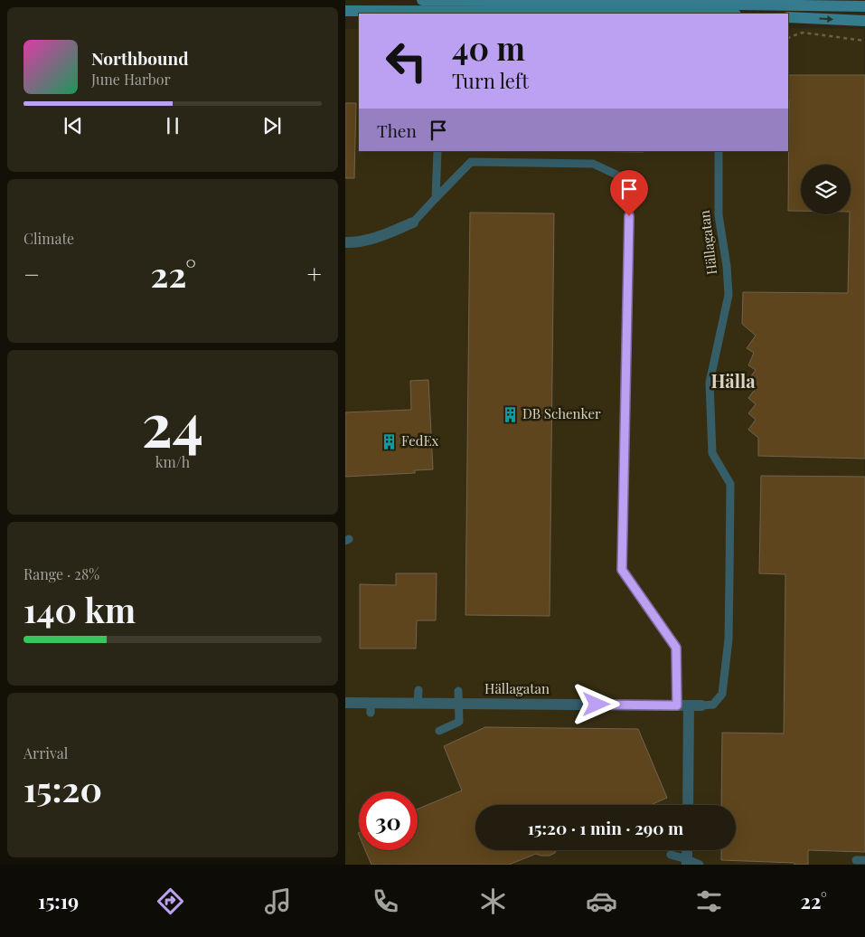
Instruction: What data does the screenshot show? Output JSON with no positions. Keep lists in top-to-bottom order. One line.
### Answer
{"streets":{"street":["Hällagatan"]},"districts":["Hälla"],"places":{"building":["DB Schenker","FedEx"]},"page":{"turn":["40 m","Turn left"],"song":["Northbound","June Harbor"],"then":"Then","tile":["Climate",["24","km/h"],["Range · 28%","140 km"],["Arrival","15:20"]],"heat":["−","22°","+"],"limit":"30","trip":"15:20 · 1 min · 290 m","tabs":["15:19","22°"]}}
